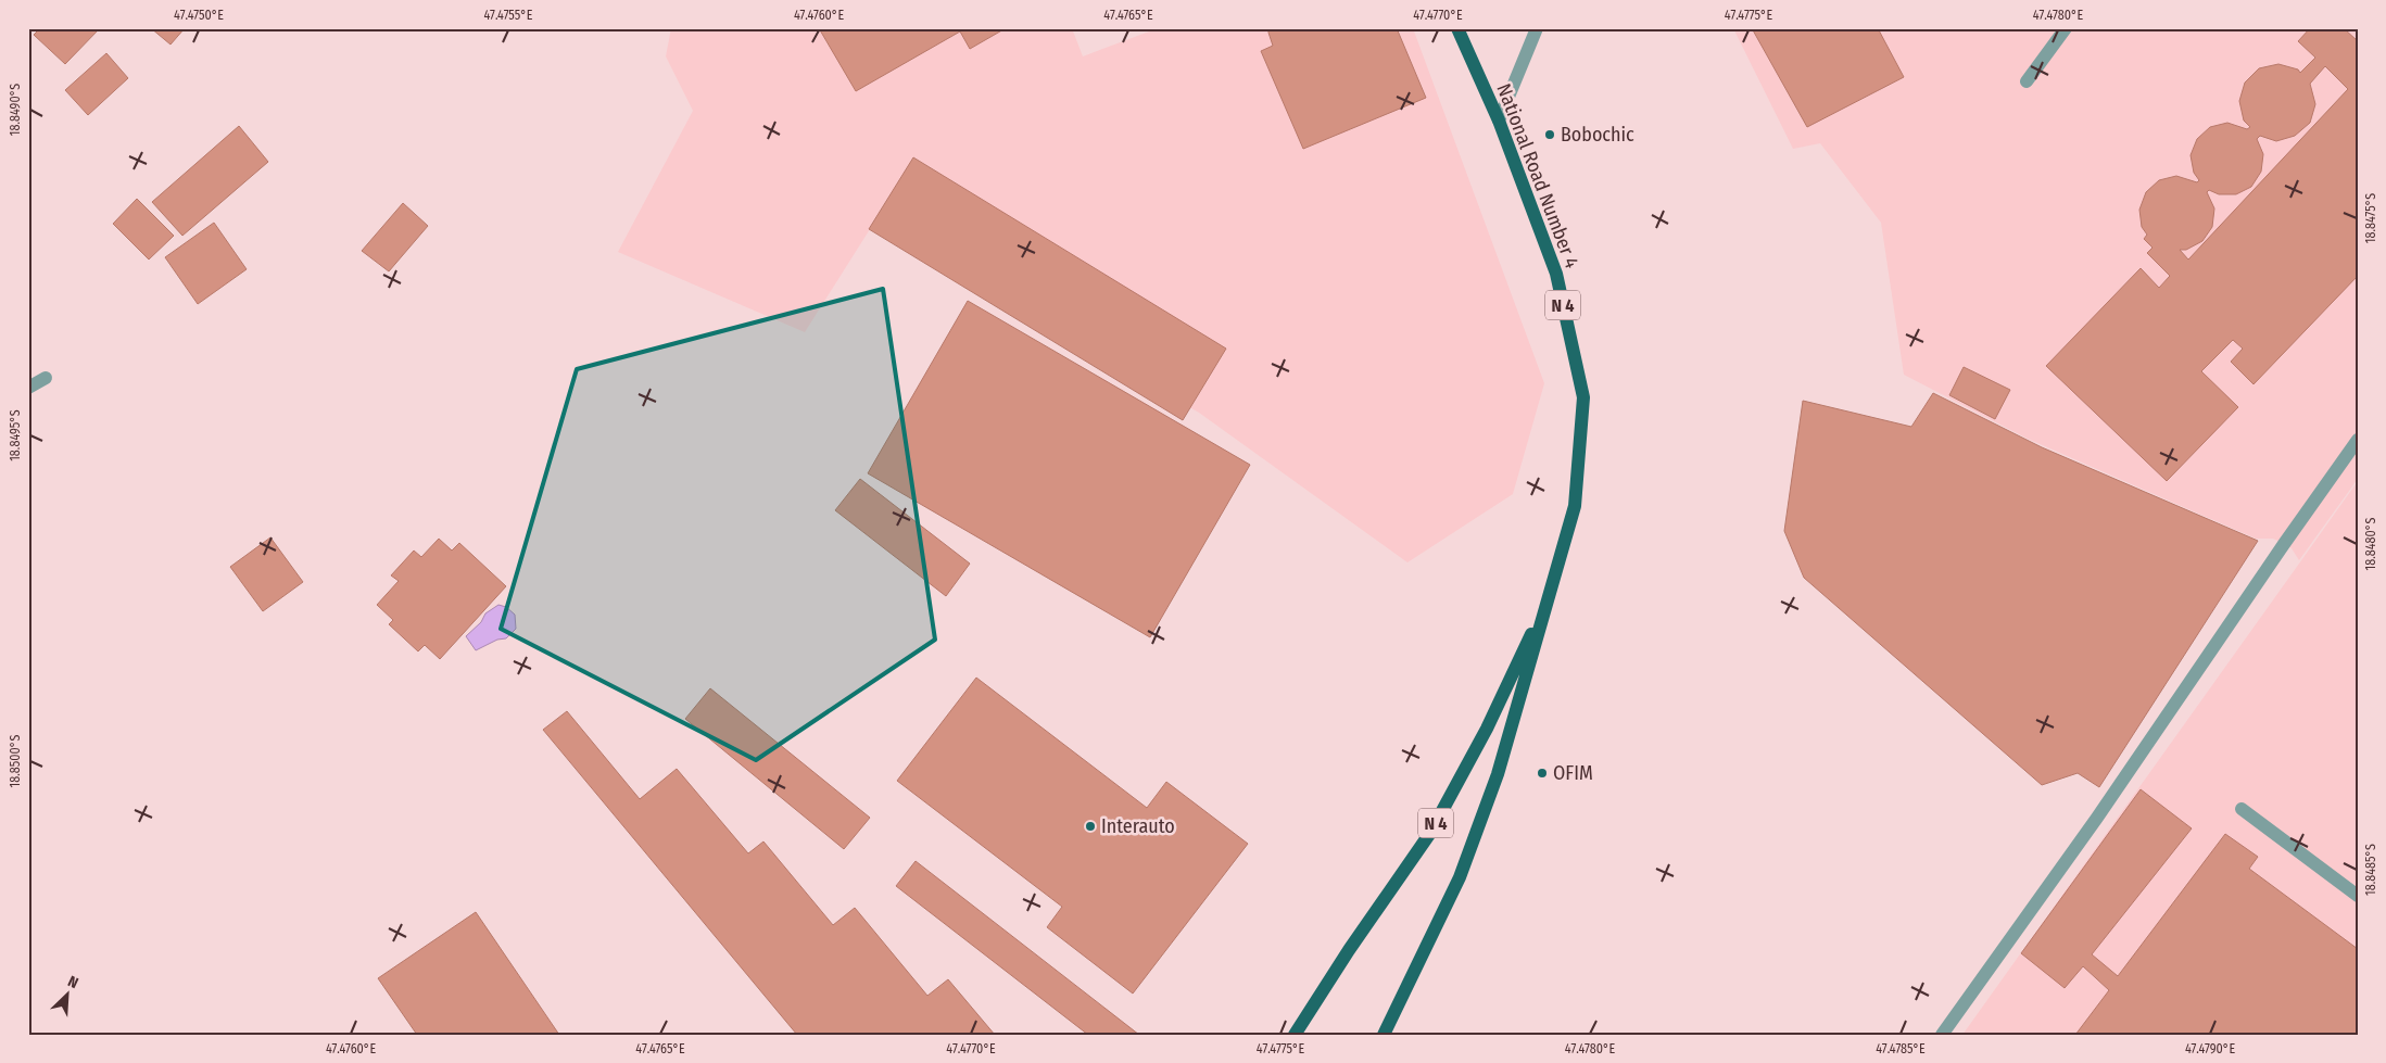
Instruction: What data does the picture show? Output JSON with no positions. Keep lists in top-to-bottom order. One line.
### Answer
{"streets":{"main road":["National Road Number 4","N 4"]},"crossings":[["National Road Number 4","N 4"]],"places":["Bobochic","OFIM","Interauto"],"north":"top right","coordinates":["47.4750°E","47.4755°E","47.4760°E","47.4765°E","47.4770°E","47.4775°E","47.4780°E","18.8490°S","18.8475°S","18.8495°S","18.8480°S","18.8500°S","18.8485°S","47.4785°E","47.4790°E"]}
